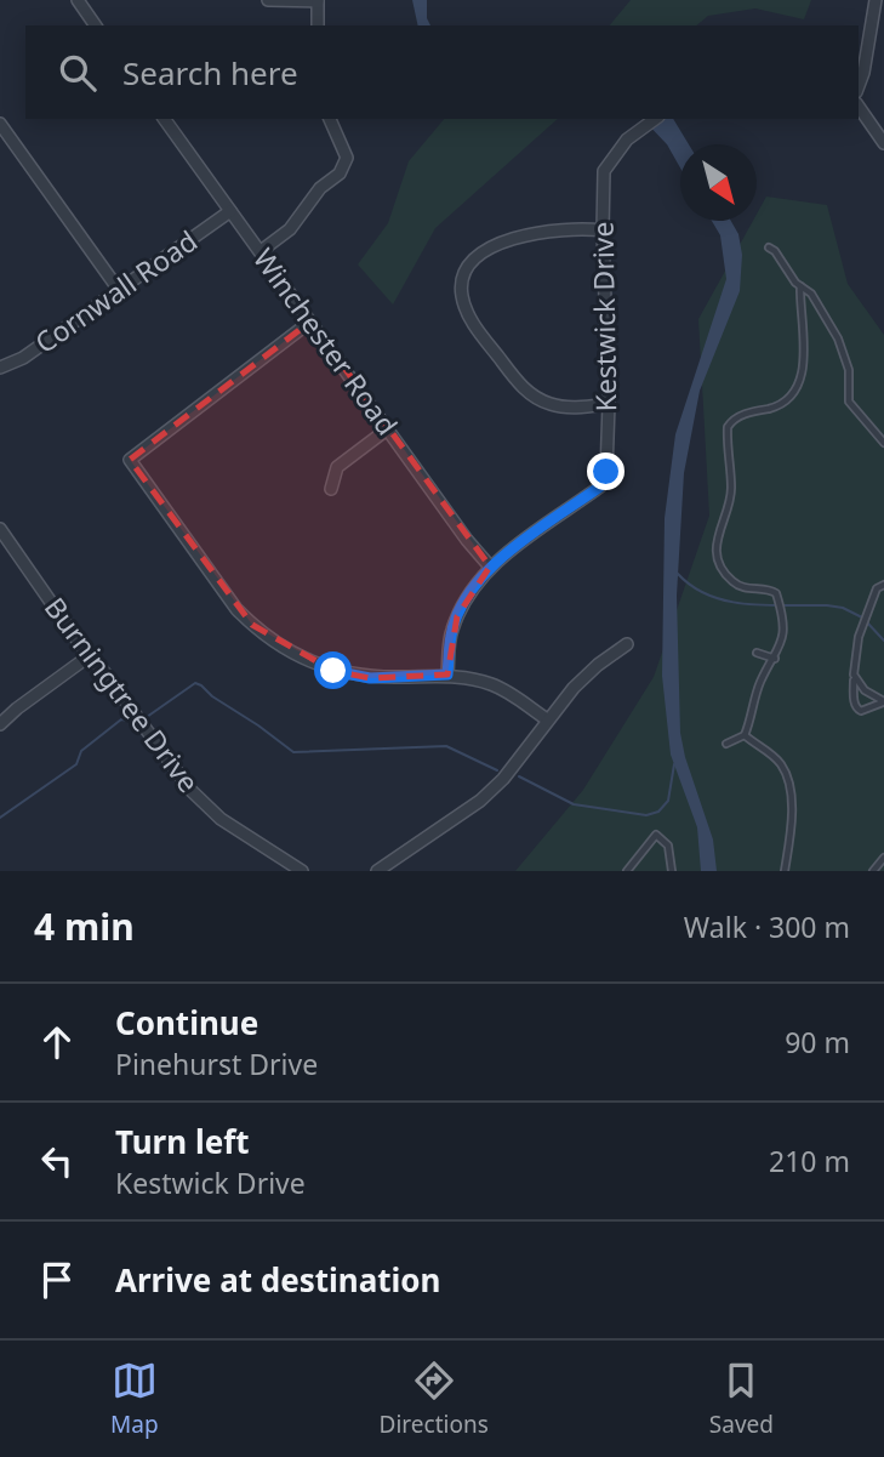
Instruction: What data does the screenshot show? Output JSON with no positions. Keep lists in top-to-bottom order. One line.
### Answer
{"streets":{"street":["Cornwall Road","Kestwick Drive","Winchester Road","Burningtree Drive"]},"crossings":[["Cornwall Road","Winchester Road"],["Kestwick Drive","Winchester Road"]],"north":"bottom right","page":{"search":"Search here","heading":["4 min","Walk · 300 m"],"list":[["Continue","Pinehurst Drive","90 m"],["Turn left","Kestwick Drive","210 m"],"Arrive at destination"],"nav":["Map","Directions","Saved"]}}
